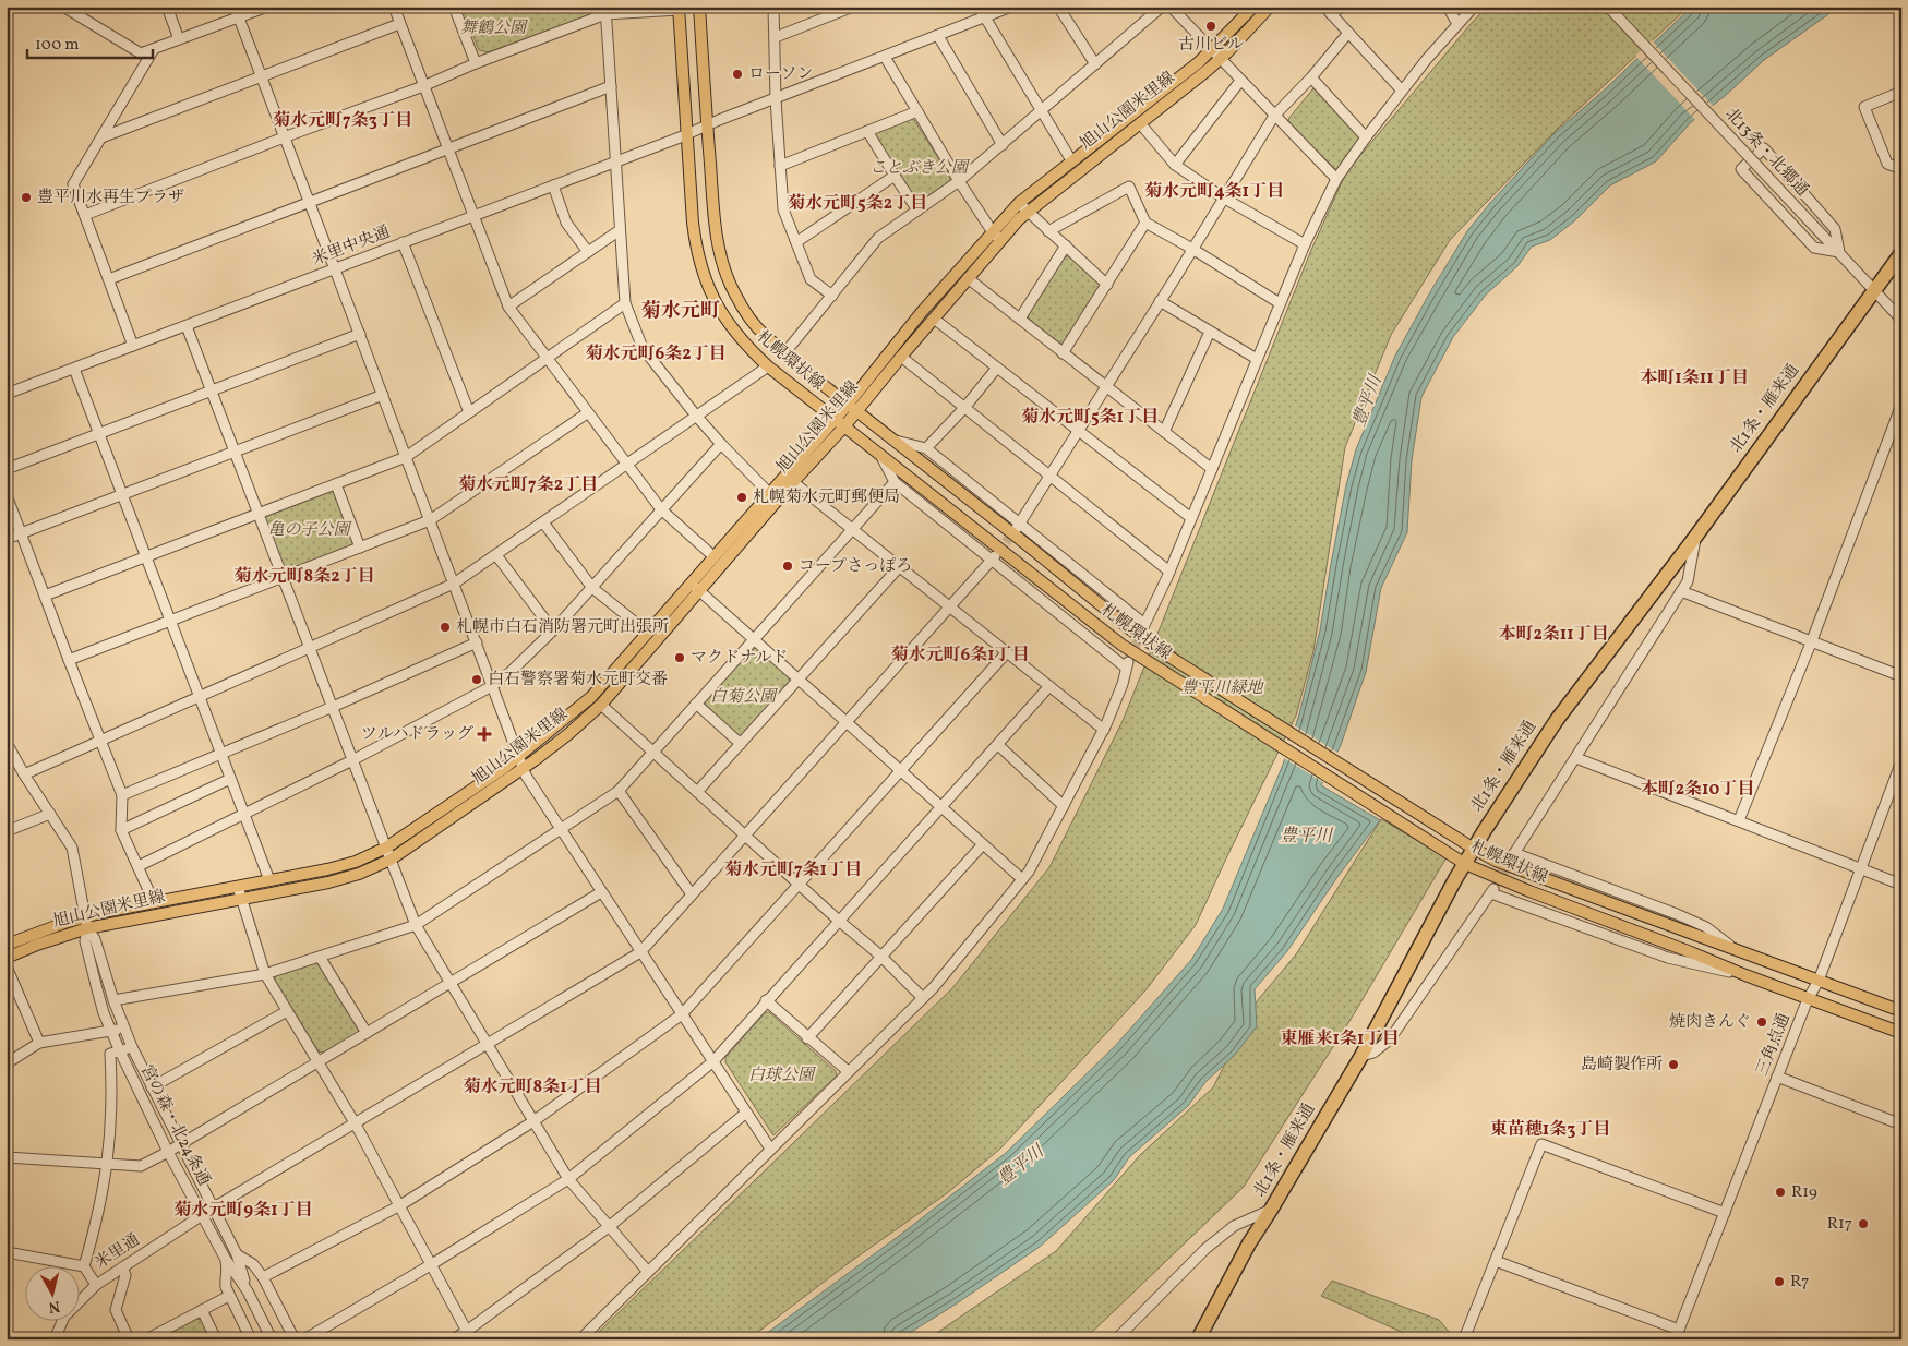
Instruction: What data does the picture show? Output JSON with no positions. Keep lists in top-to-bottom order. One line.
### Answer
{"streets":{"highway":["北1条・雁来通"],"main road":["旭山公園米里線","札幌環状線"],"street":["北13条・北郷通","米里中央通","三角点通","宮の森・北24条通","米里通"]},"crossings":[["旭山公園米里線","札幌環状線"],["旭山公園米里線","宮の森・北24条通"],["北13条・北郷通","北1条・雁来通"],["米里中央通","札幌環状線"],["札幌環状線","北1条・雁来通"],["札幌環状線","三角点通"],["宮の森・北24条通","米里通"]],"districts":["菊水元町7条3丁目","菊水元町4条1丁目","菊水元町5条2丁目","菊水元町","菊水元町6条2丁目","本町1条11丁目","菊水元町5条1丁目","菊水元町7条2丁目","菊水元町8条2丁目","本町2条11丁目","菊水元町6条1丁目","本町2条10丁目","菊水元町7条1丁目","東雁来1条1丁目","菊水元町8条1丁目","東苗穂1条3丁目","菊水元町9条1丁目"],"water":["豊平川"],"parks":["舞鶴公園","ことぶき公園","亀の子公園","豊平川緑地","白菊公園","白球公園"],"places":{"other":["古川ビル","ローソン","豊平川水再生プラザ","札幌菊水元町郵便局","コープさっぽろ","札幌市白石消防署元町出張所","マクドナルド","白石警察署菊水元町交番","焼肉きんぐ","島崎製作所","R19","R17","R7"],"health":["ツルハドラッグ"]},"scale_bar":"100 m","north":"bottom"}
